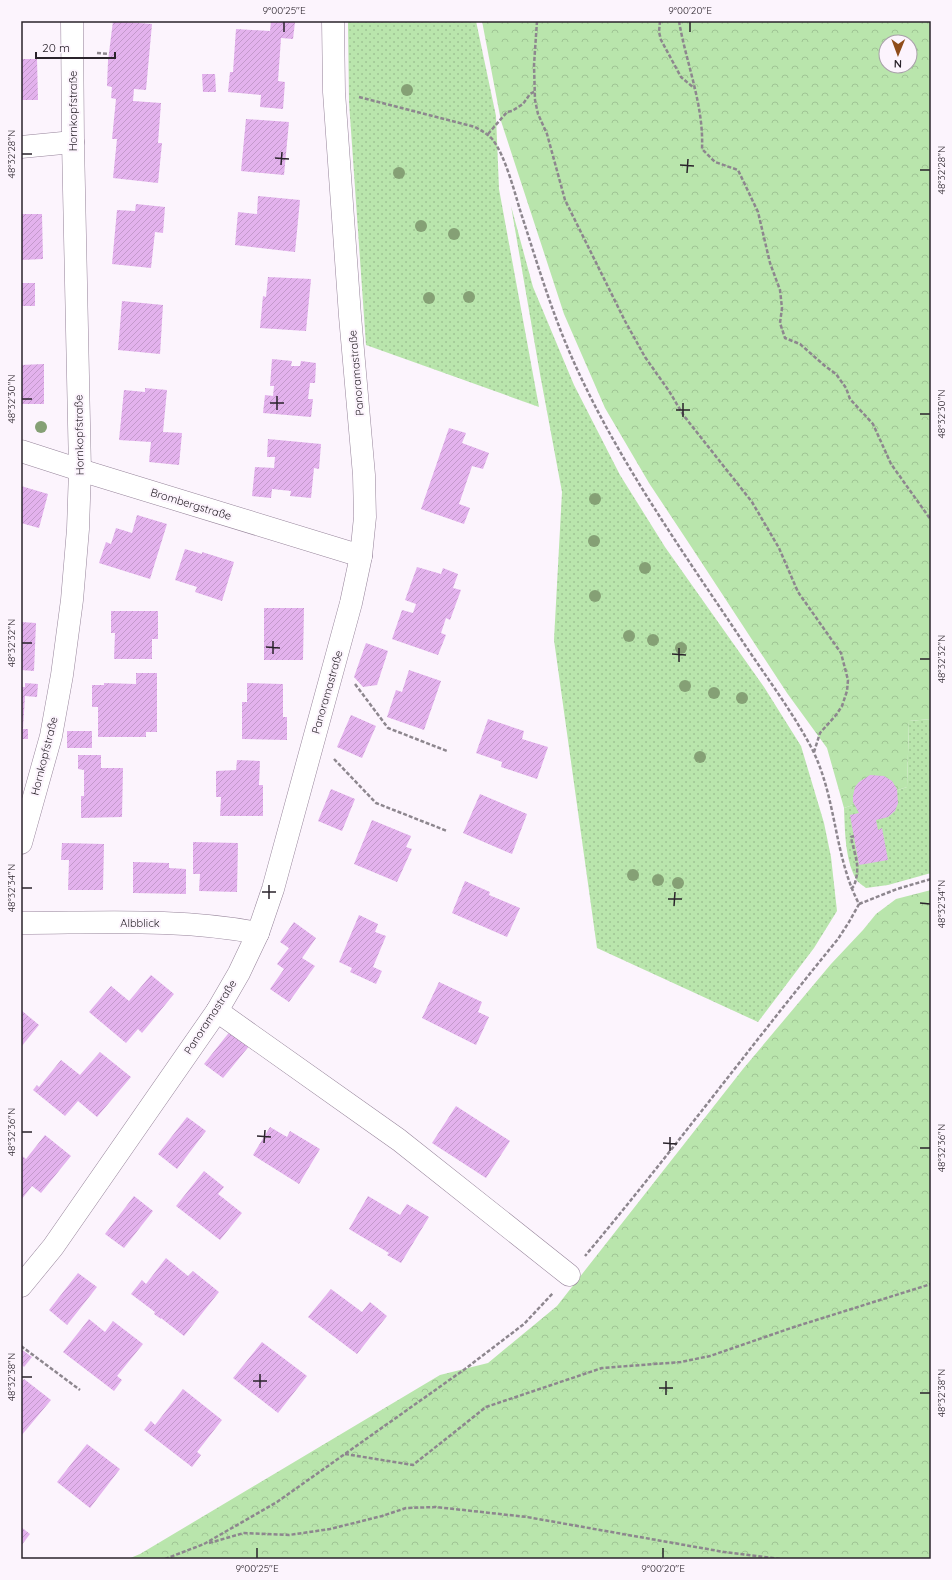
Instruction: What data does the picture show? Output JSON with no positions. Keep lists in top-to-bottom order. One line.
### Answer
{"streets":{"street":["Hornkopfstraße","Panoramastraße","Brombergstraße","Albblick"]},"crossings":[["Hornkopfstraße","Brombergstraße"],["Panoramastraße","Brombergstraße"],["Panoramastraße","Albblick"]],"scale_bar":"20 m","north":"bottom","coordinates":["9°00'25\"E","9°00'20\"E","48°32'28\"N","48°32'30\"N","48°32'32\"N","48°32'34\"N","48°32'36\"N","48°32'38\"N"]}
